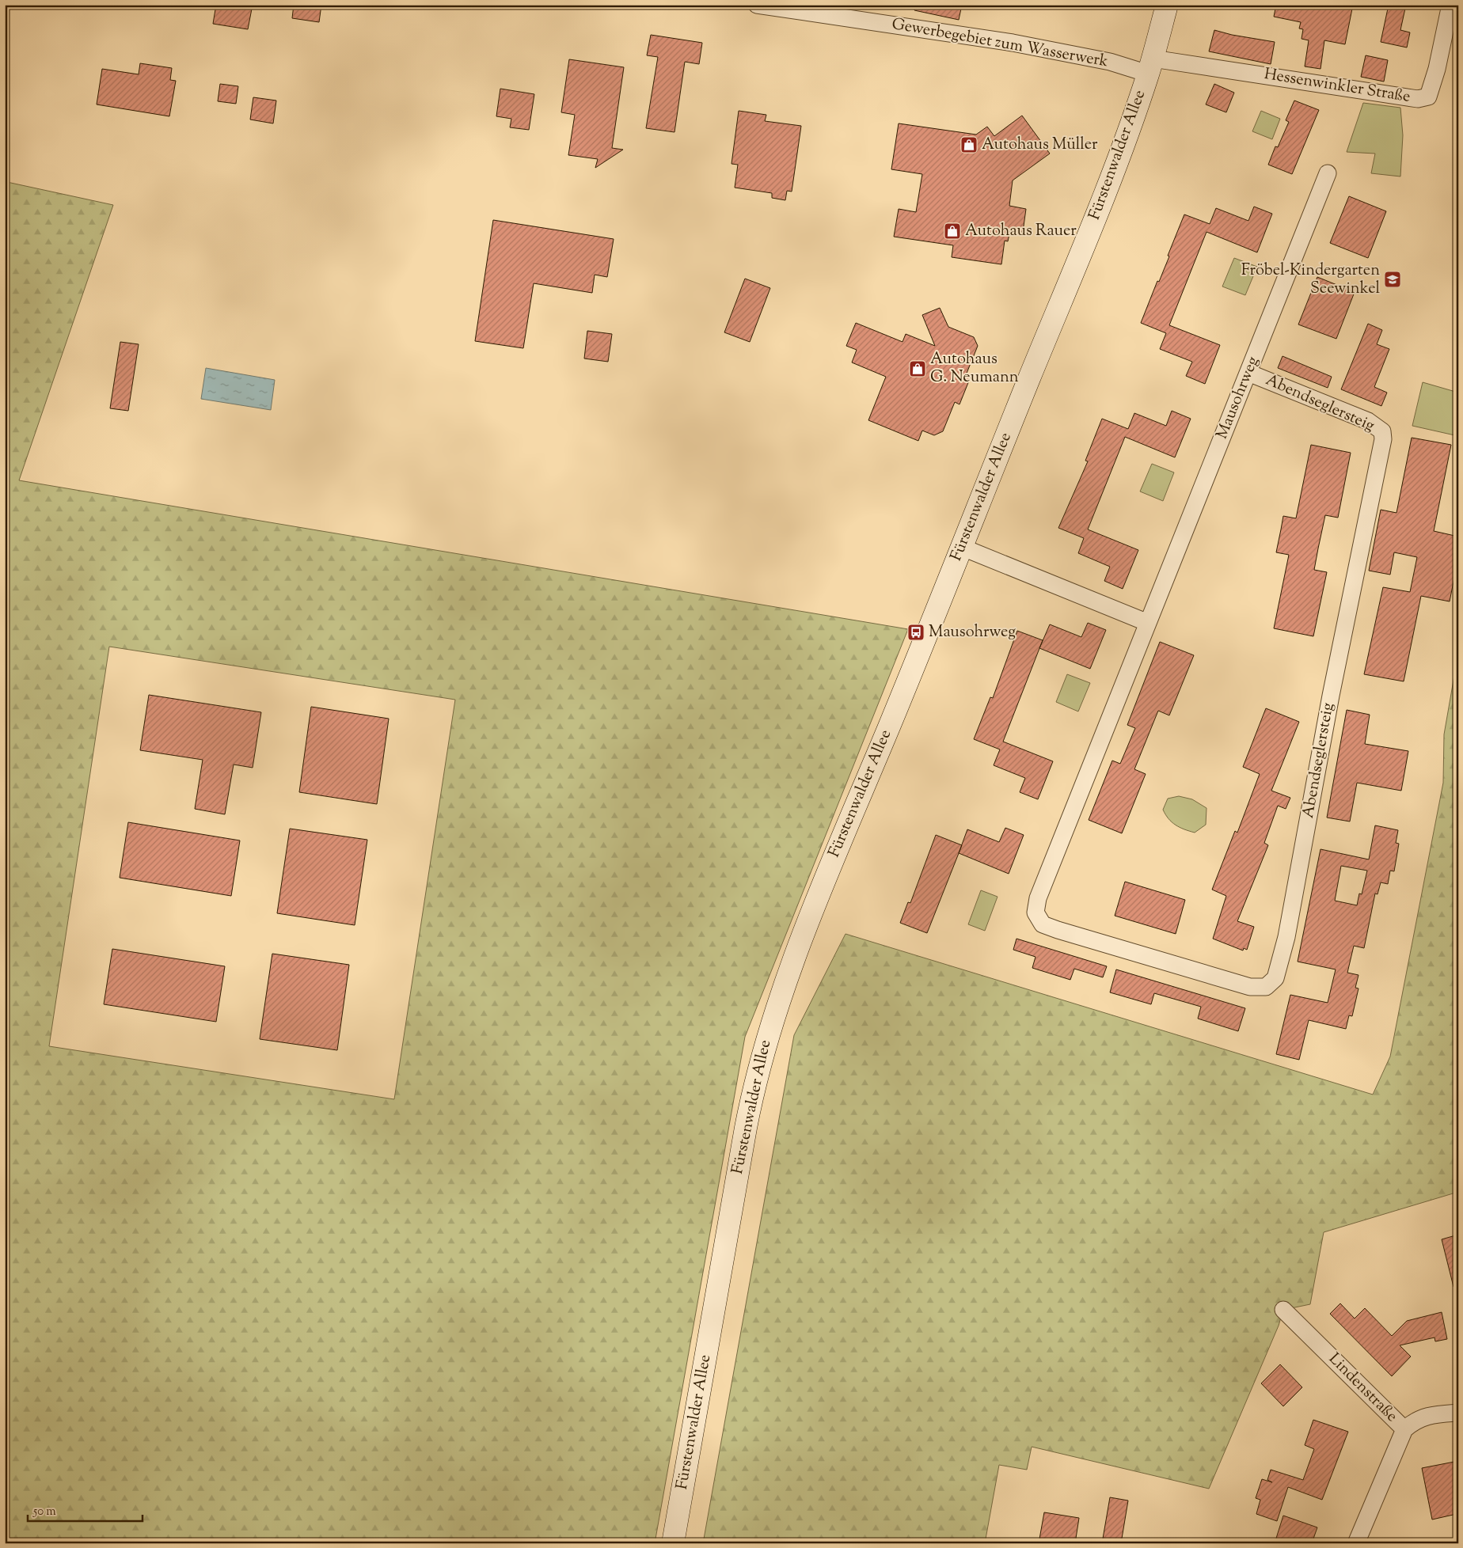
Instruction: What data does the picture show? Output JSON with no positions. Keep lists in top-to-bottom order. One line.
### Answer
{"streets":{"main road":["Fürstenwalder Allee"],"street":["Gewerbegebiet zum Wasserwerk","Hessenwinkler Straße","Mausohrweg","Abendseglersteig","Lindenstraße"]},"crossings":[["Gewerbegebiet zum Wasserwerk","Hessenwinkler Straße"],["Gewerbegebiet zum Wasserwerk","Fürstenwalder Allee"],["Hessenwinkler Straße","Fürstenwalder Allee"],["Mausohrweg","Abendseglersteig"]],"places":{"shop":["Autohaus Müller","Autohaus Rauer","Autohaus G. Neumann"],"school or university":["Fröbel-Kindergarten Seewinkel"],"bus stop":["Mausohrweg"]},"scale_bar":"50 m"}
